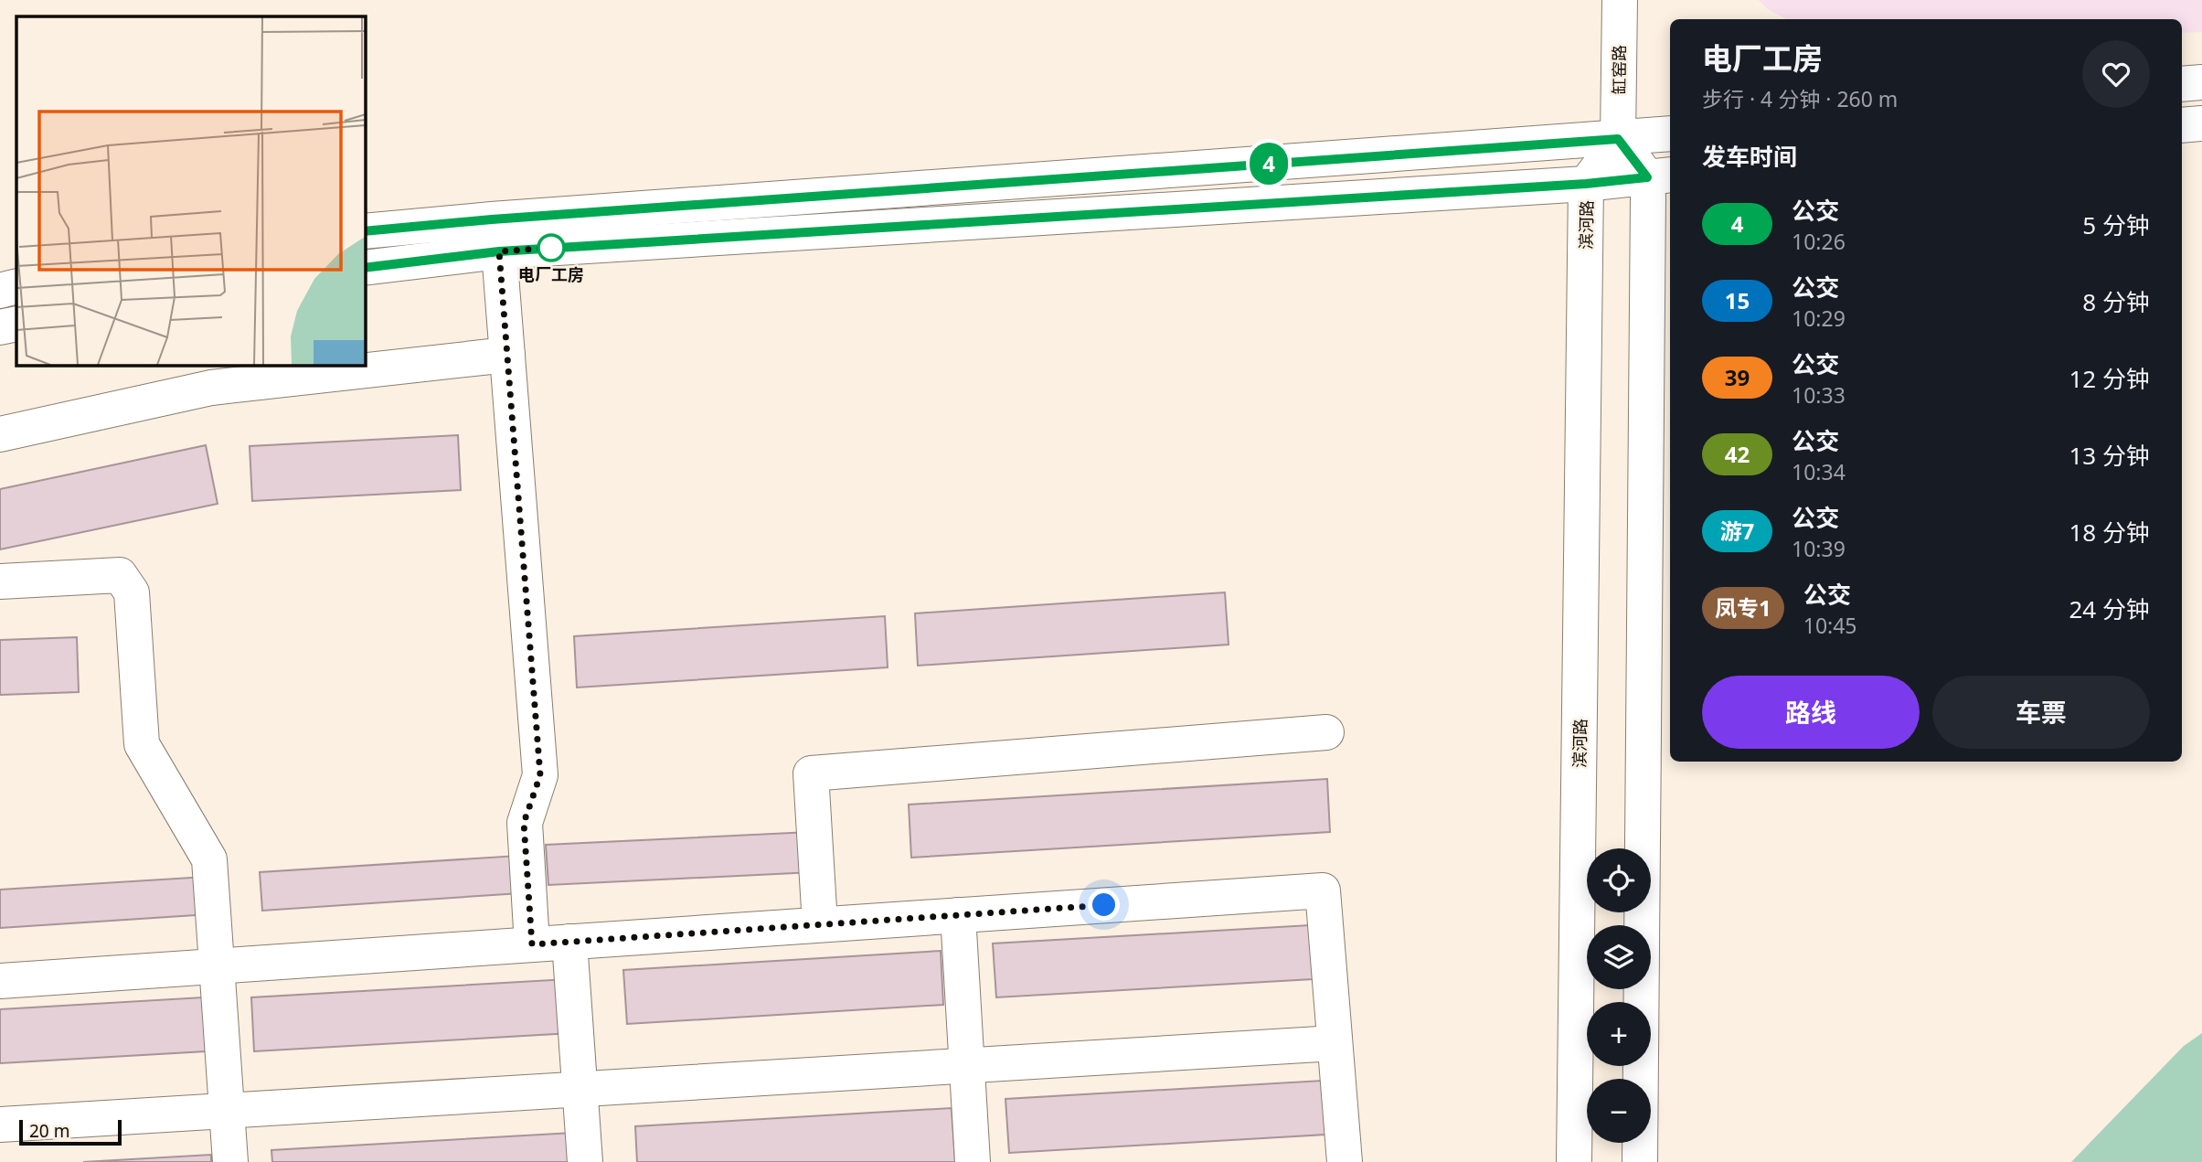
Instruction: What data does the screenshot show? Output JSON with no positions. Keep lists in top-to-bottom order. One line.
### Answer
{"streets":{"main road":["缸窑路","滨河路"]},"crossings":[["缸窑路","滨河路"]],"places":["电厂工房"],"lines":["bus line 4"],"scale_bar":"20 m","page":{"on_map":"4","heading":[["电厂工房","步行 · 4 分钟 · 260 m"],"发车时间"],"list":[{"mark":"4","name":"公交","note":"10:26","value":"5 分钟"},{"mark":"15","name":"公交","note":"10:29","value":"8 分钟"},{"mark":"39","name":"公交","note":"10:33","value":"12 分钟"},{"mark":"42","name":"公交","note":"10:34","value":"13 分钟"},{"mark":"游7","name":"公交","note":"10:39","value":"18 分钟"},{"mark":"凤专1","name":"公交","note":"10:45","value":"24 分钟"}],"buttons":["路线","车票"],"map_buttons":["+","−"],"scale":"20 m"}}
